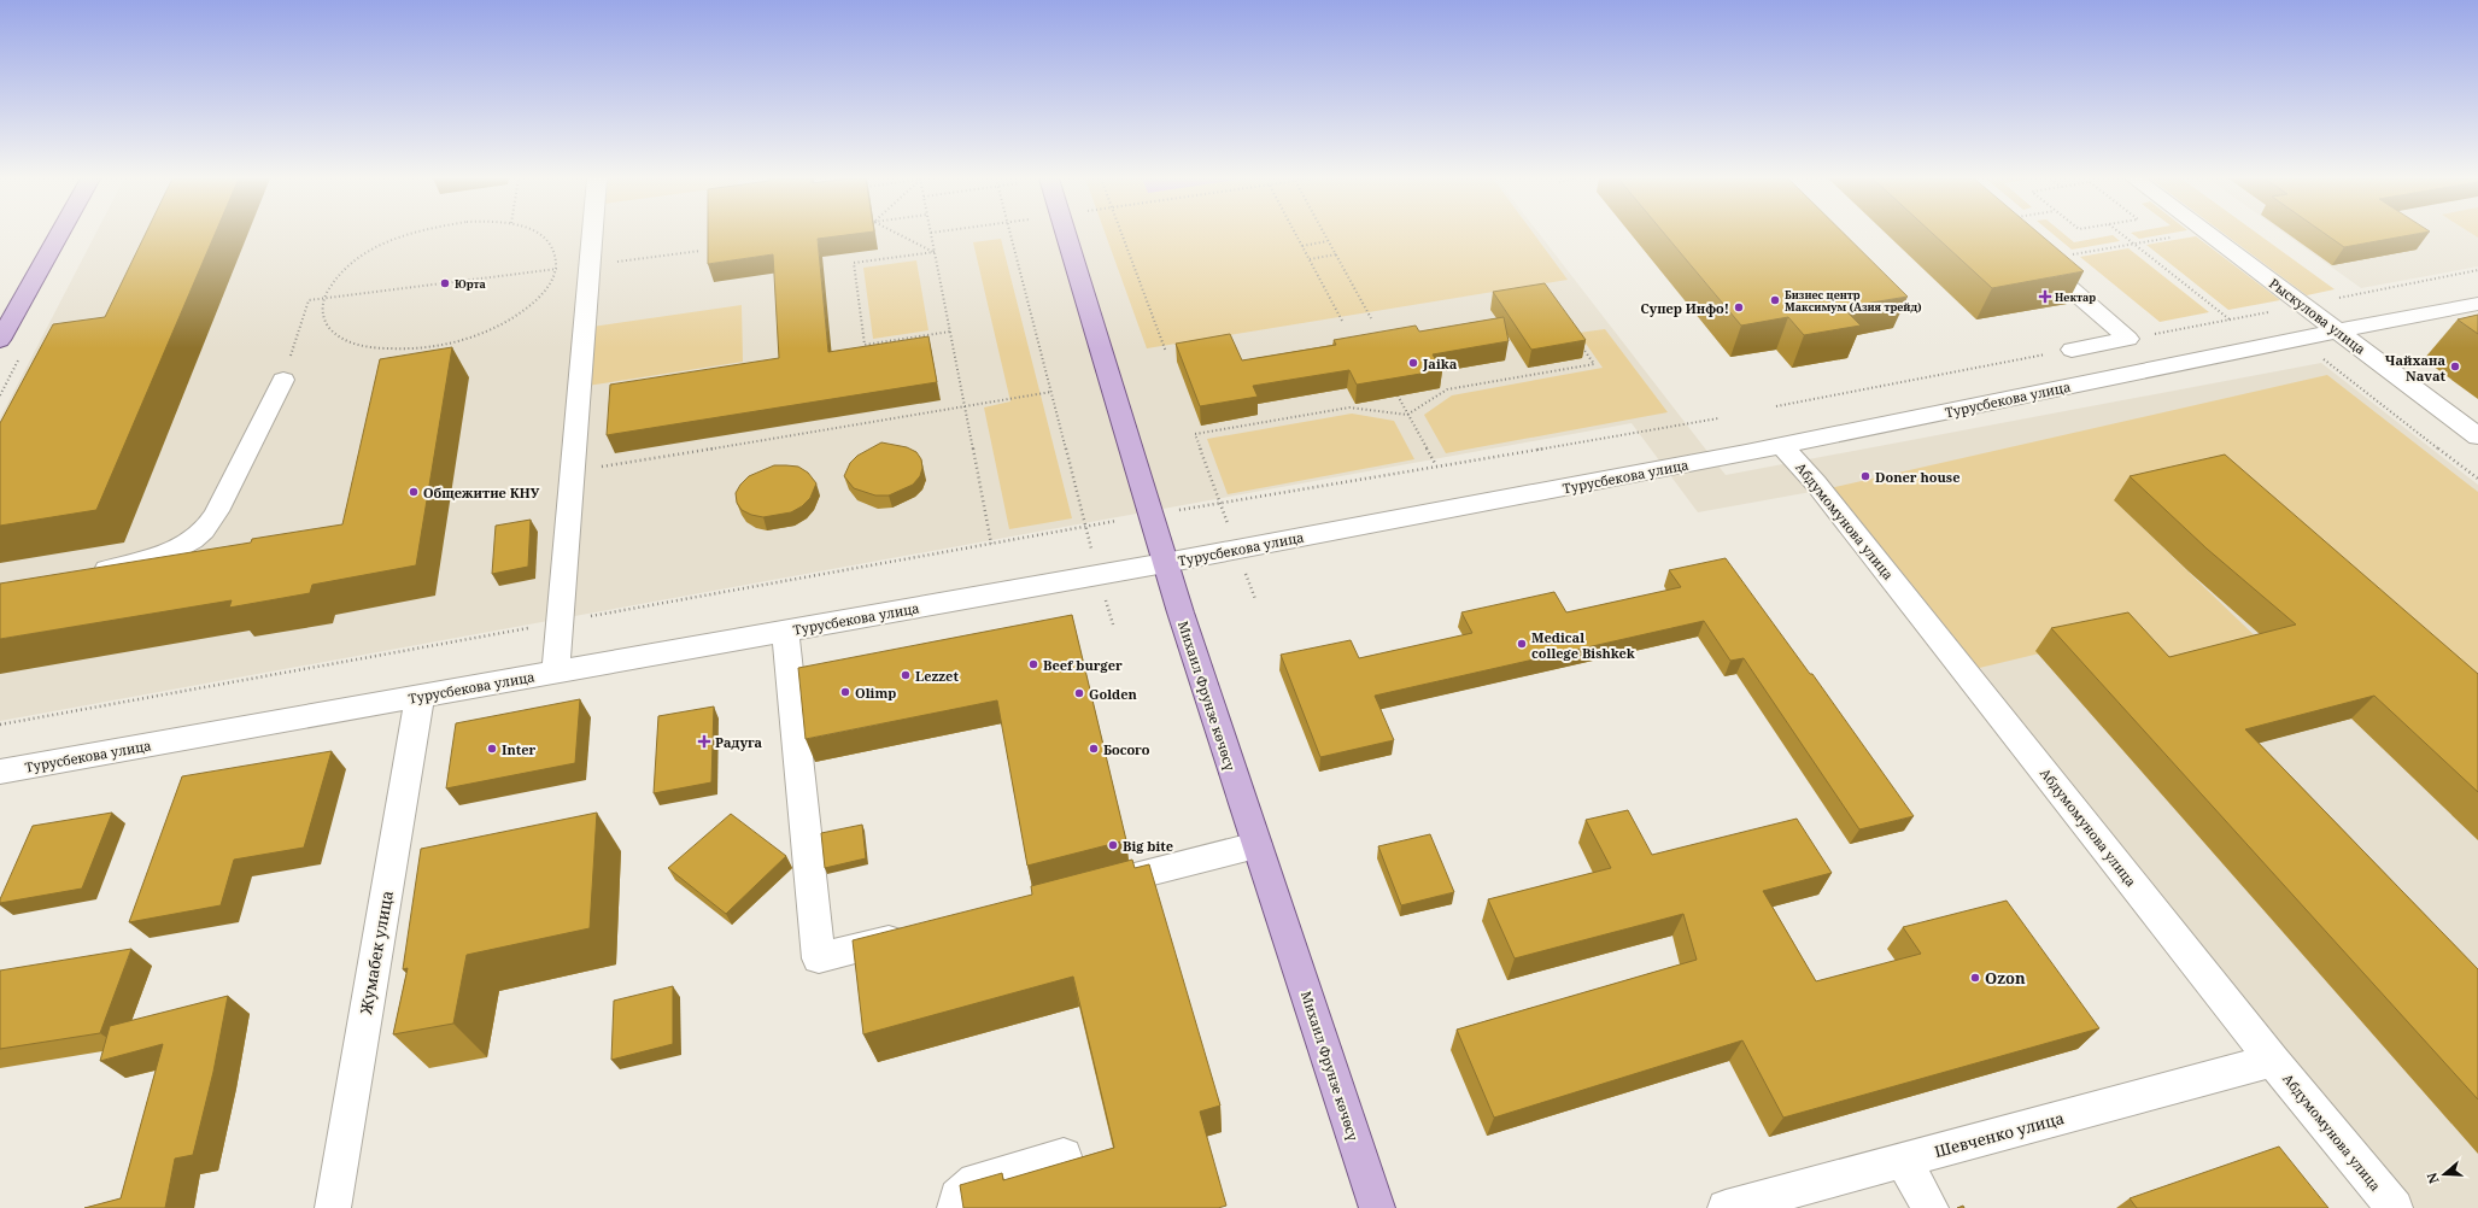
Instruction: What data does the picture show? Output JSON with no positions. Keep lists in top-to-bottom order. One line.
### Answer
{"streets":{"main road":["Михаил Фрунзе көчөсү"],"street":["Рыскулова улица","Турусбекова улица","Абдумомунова улица","Жумабек улица","Шевченко улица"]},"crossings":[["Рыскулова улица","Турусбекова улица"],["Турусбекова улица","Абдумомунова улица"],["Турусбекова улица","Михаил Фрунзе көчөсү"],["Турусбекова улица","Жумабек улица"],["Абдумомунова улица","Шевченко улица"]],"places":{"other":["Юрта","Бизнес центр Максимум (Азия трейд)","Супер Инфо!","Jaika","Чайхана Navat","Doner house","Общежитие КНУ","Medical college Bishkek","Beef burger","Lezzet","Olimp","Golden","Inter","Босого","Big bite","Ozon"],"health":["Нектар","Радуга"]},"north":"left"}
